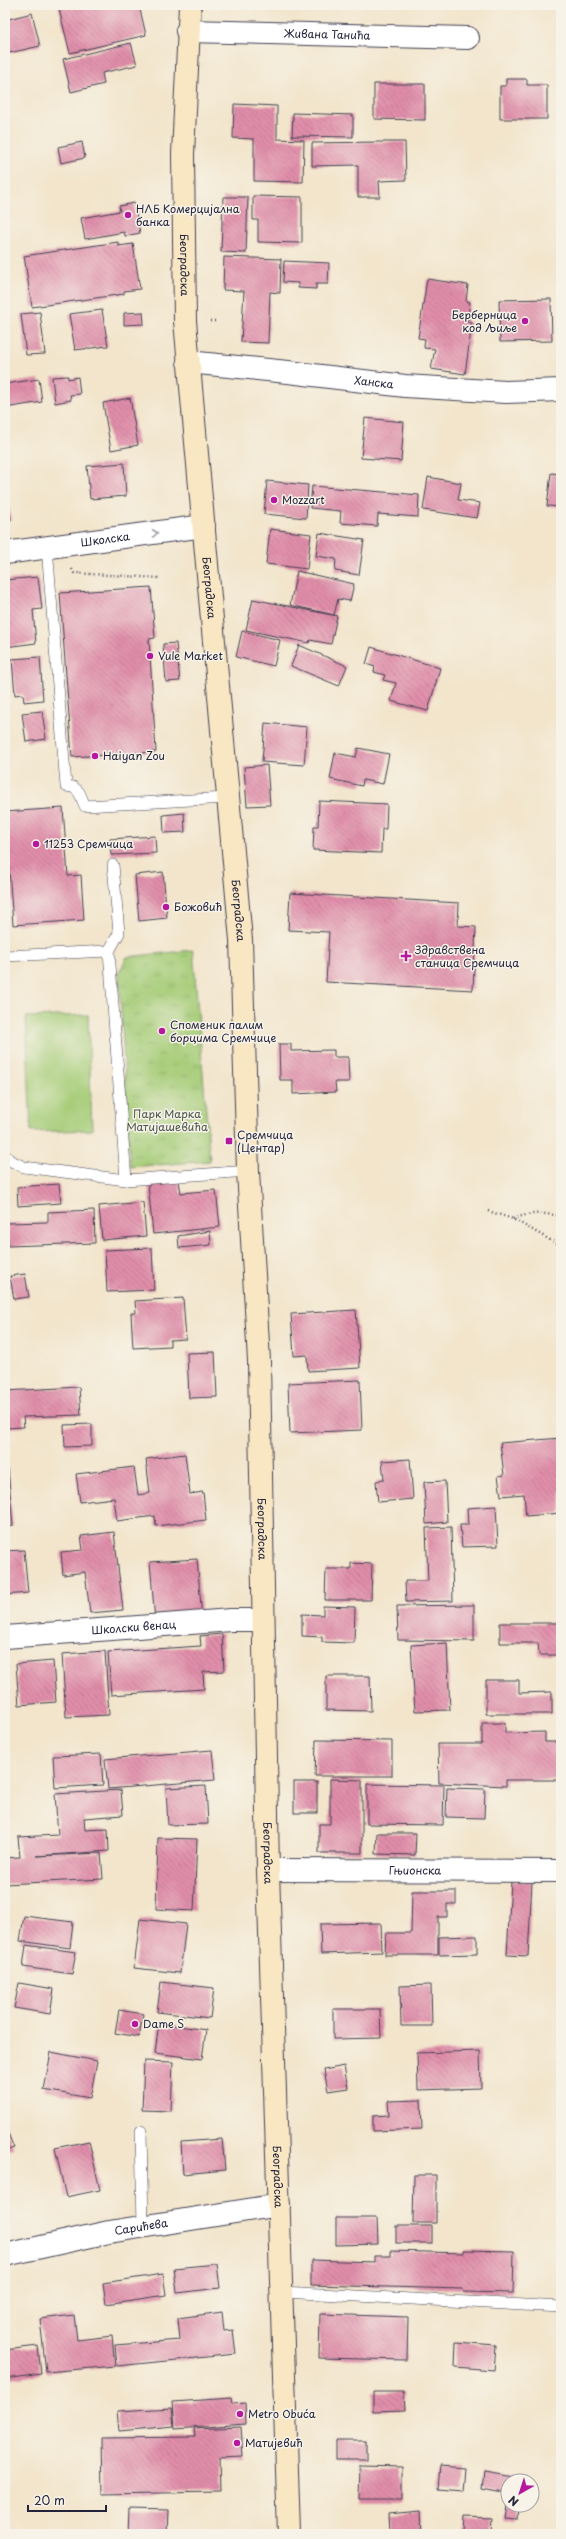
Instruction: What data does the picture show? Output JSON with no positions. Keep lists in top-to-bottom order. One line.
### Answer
{"streets":{"main road":["Београдска"],"street":["Живана Танића","Ханска","Школска","Школски венац","Гњионска","Сарићева"]},"crossings":[["Живана Танића","Београдска"],["Београдска","Ханска"],["Београдска","Школска"],["Београдска","Школски венац"],["Београдска","Гњионска"],["Београдска","Сарићева"]],"one_way":["Школска"],"parks":["Парк Марка Матијашевића"],"places":{"other":["НЛБ Комерцијална банка","Берберница код Љиље","Mozzart","Vule Market","Haiyan Zou","11253 Сремчица","Божовић","Споменик палим борцима Сремчице","Dame S","Metro Obuća","Матијевић"],"health":["Здравствена станица Сремчица"],"transit":["Сремчица (Центар)"]},"scale_bar":"20 m","north":"bottom left"}
